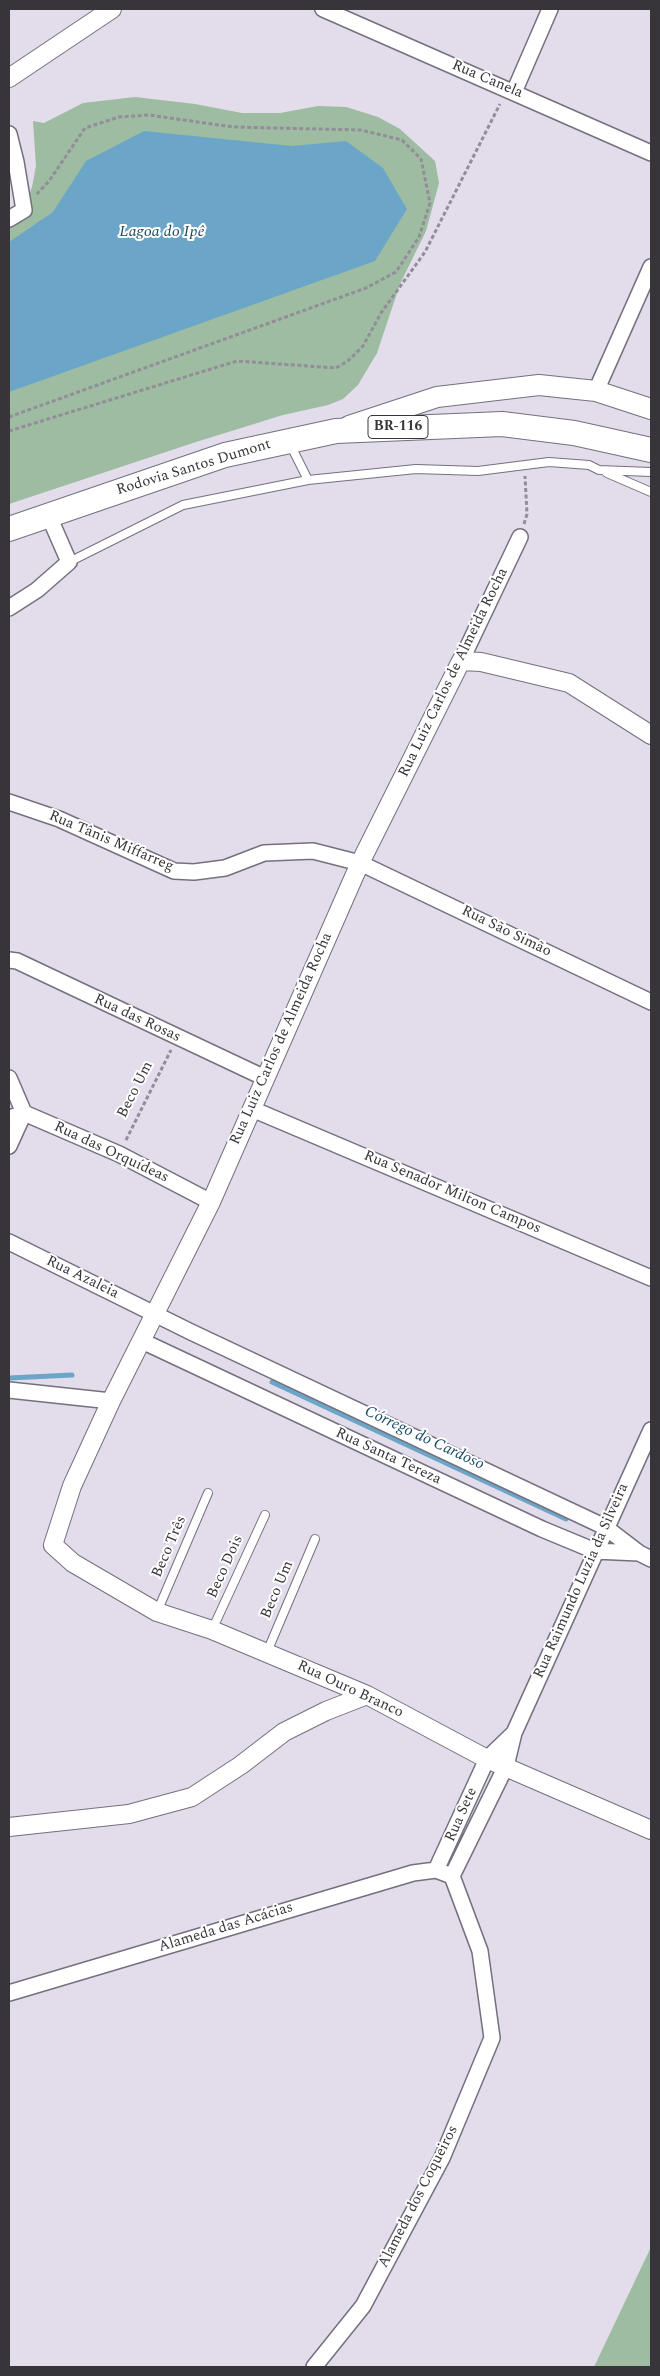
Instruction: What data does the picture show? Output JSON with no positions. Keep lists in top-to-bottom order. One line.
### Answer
{"streets":{"highway":["BR-116","Rodovia Santos Dumont"],"street":["Rua Canela","Rua Luiz Carlos de Almeida Rocha","Rua Tânis Miffarreg","Rua São Simão","Rua das Rosas","Rua das Orquídeas","Rua Senador Milton Campos","Rua Azaleia","Rua Santa Tereza","Rua Raimundo Luzia da Silveira","Rua Ouro Branco","Rua Sete","Alameda das Acácias","Alameda dos Coqueiros"],"lane":["Beco Um","Beco Três","Beco Dois"]},"crossings":[["Rua Luiz Carlos de Almeida Rocha","Rua Tânis Miffarreg"],["Rua Luiz Carlos de Almeida Rocha","Rua São Simão"],["Rua Luiz Carlos de Almeida Rocha","Rua das Rosas"],["Rua Luiz Carlos de Almeida Rocha","Rua das Orquídeas"],["Rua Luiz Carlos de Almeida Rocha","Rua Senador Milton Campos"],["Rua Luiz Carlos de Almeida Rocha","Rua Azaleia"],["Rua Luiz Carlos de Almeida Rocha","Rua Santa Tereza"],["Rua Luiz Carlos de Almeida Rocha","Rua Ouro Branco"],["Rua Tânis Miffarreg","Rua São Simão"],["Rua das Rosas","Beco Um"],["Beco Um","Rua das Orquídeas"],["Beco Um","Rua Ouro Branco"],["Rua Azaleia","Rua Santa Tereza"],["Rua Santa Tereza","Rua Raimundo Luzia da Silveira"],["Beco Três","Rua Ouro Branco"],["Beco Dois","Rua Ouro Branco"],["Rua Raimundo Luzia da Silveira","Rua Ouro Branco"],["Rua Raimundo Luzia da Silveira","Rua Sete"],["Rua Ouro Branco","Rua Sete"],["Rua Sete","Alameda das Acácias"],["Rua Sete","Alameda dos Coqueiros"],["Alameda das Acácias","Alameda dos Coqueiros"]],"water":["Lagoa do Ipê","Córrego do Cardoso"]}
